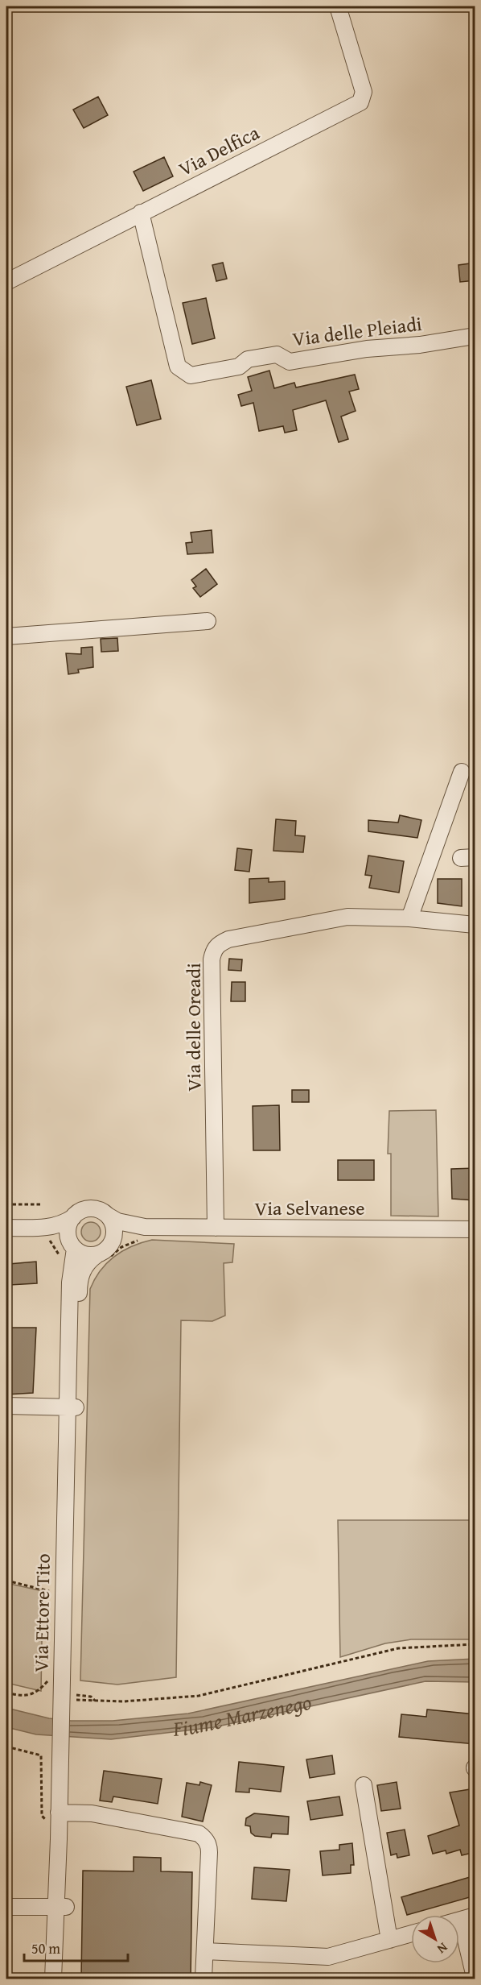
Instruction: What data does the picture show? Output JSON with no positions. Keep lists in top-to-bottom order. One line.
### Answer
{"streets":{"street":["Via Delfica","Via delle Pleiadi","Via delle Oreadi","Via Selvanese","Via Ettore Tito"]},"crossings":[["Via Delfica","Via delle Pleiadi"],["Via delle Oreadi","Via Selvanese"],["Via Selvanese","Via Ettore Tito"]],"water":["Fiume Marzenego"],"scale_bar":"50 m","north":"bottom right"}
